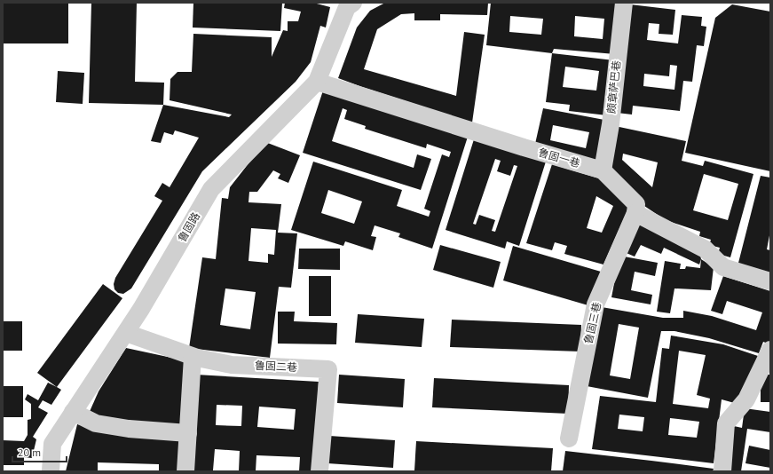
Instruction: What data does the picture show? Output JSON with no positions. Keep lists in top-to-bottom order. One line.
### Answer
{"streets":{"street":["颇章萨巴巷","鲁固一巷","鲁固路","鲁固三巷","鲁固二巷"]},"crossings":[["颇章萨巴巷","鲁固一巷"],["鲁固一巷","鲁固路"],["鲁固一巷","鲁固三巷"],["鲁固路","鲁固二巷"]],"scale_bar":"20 m"}
